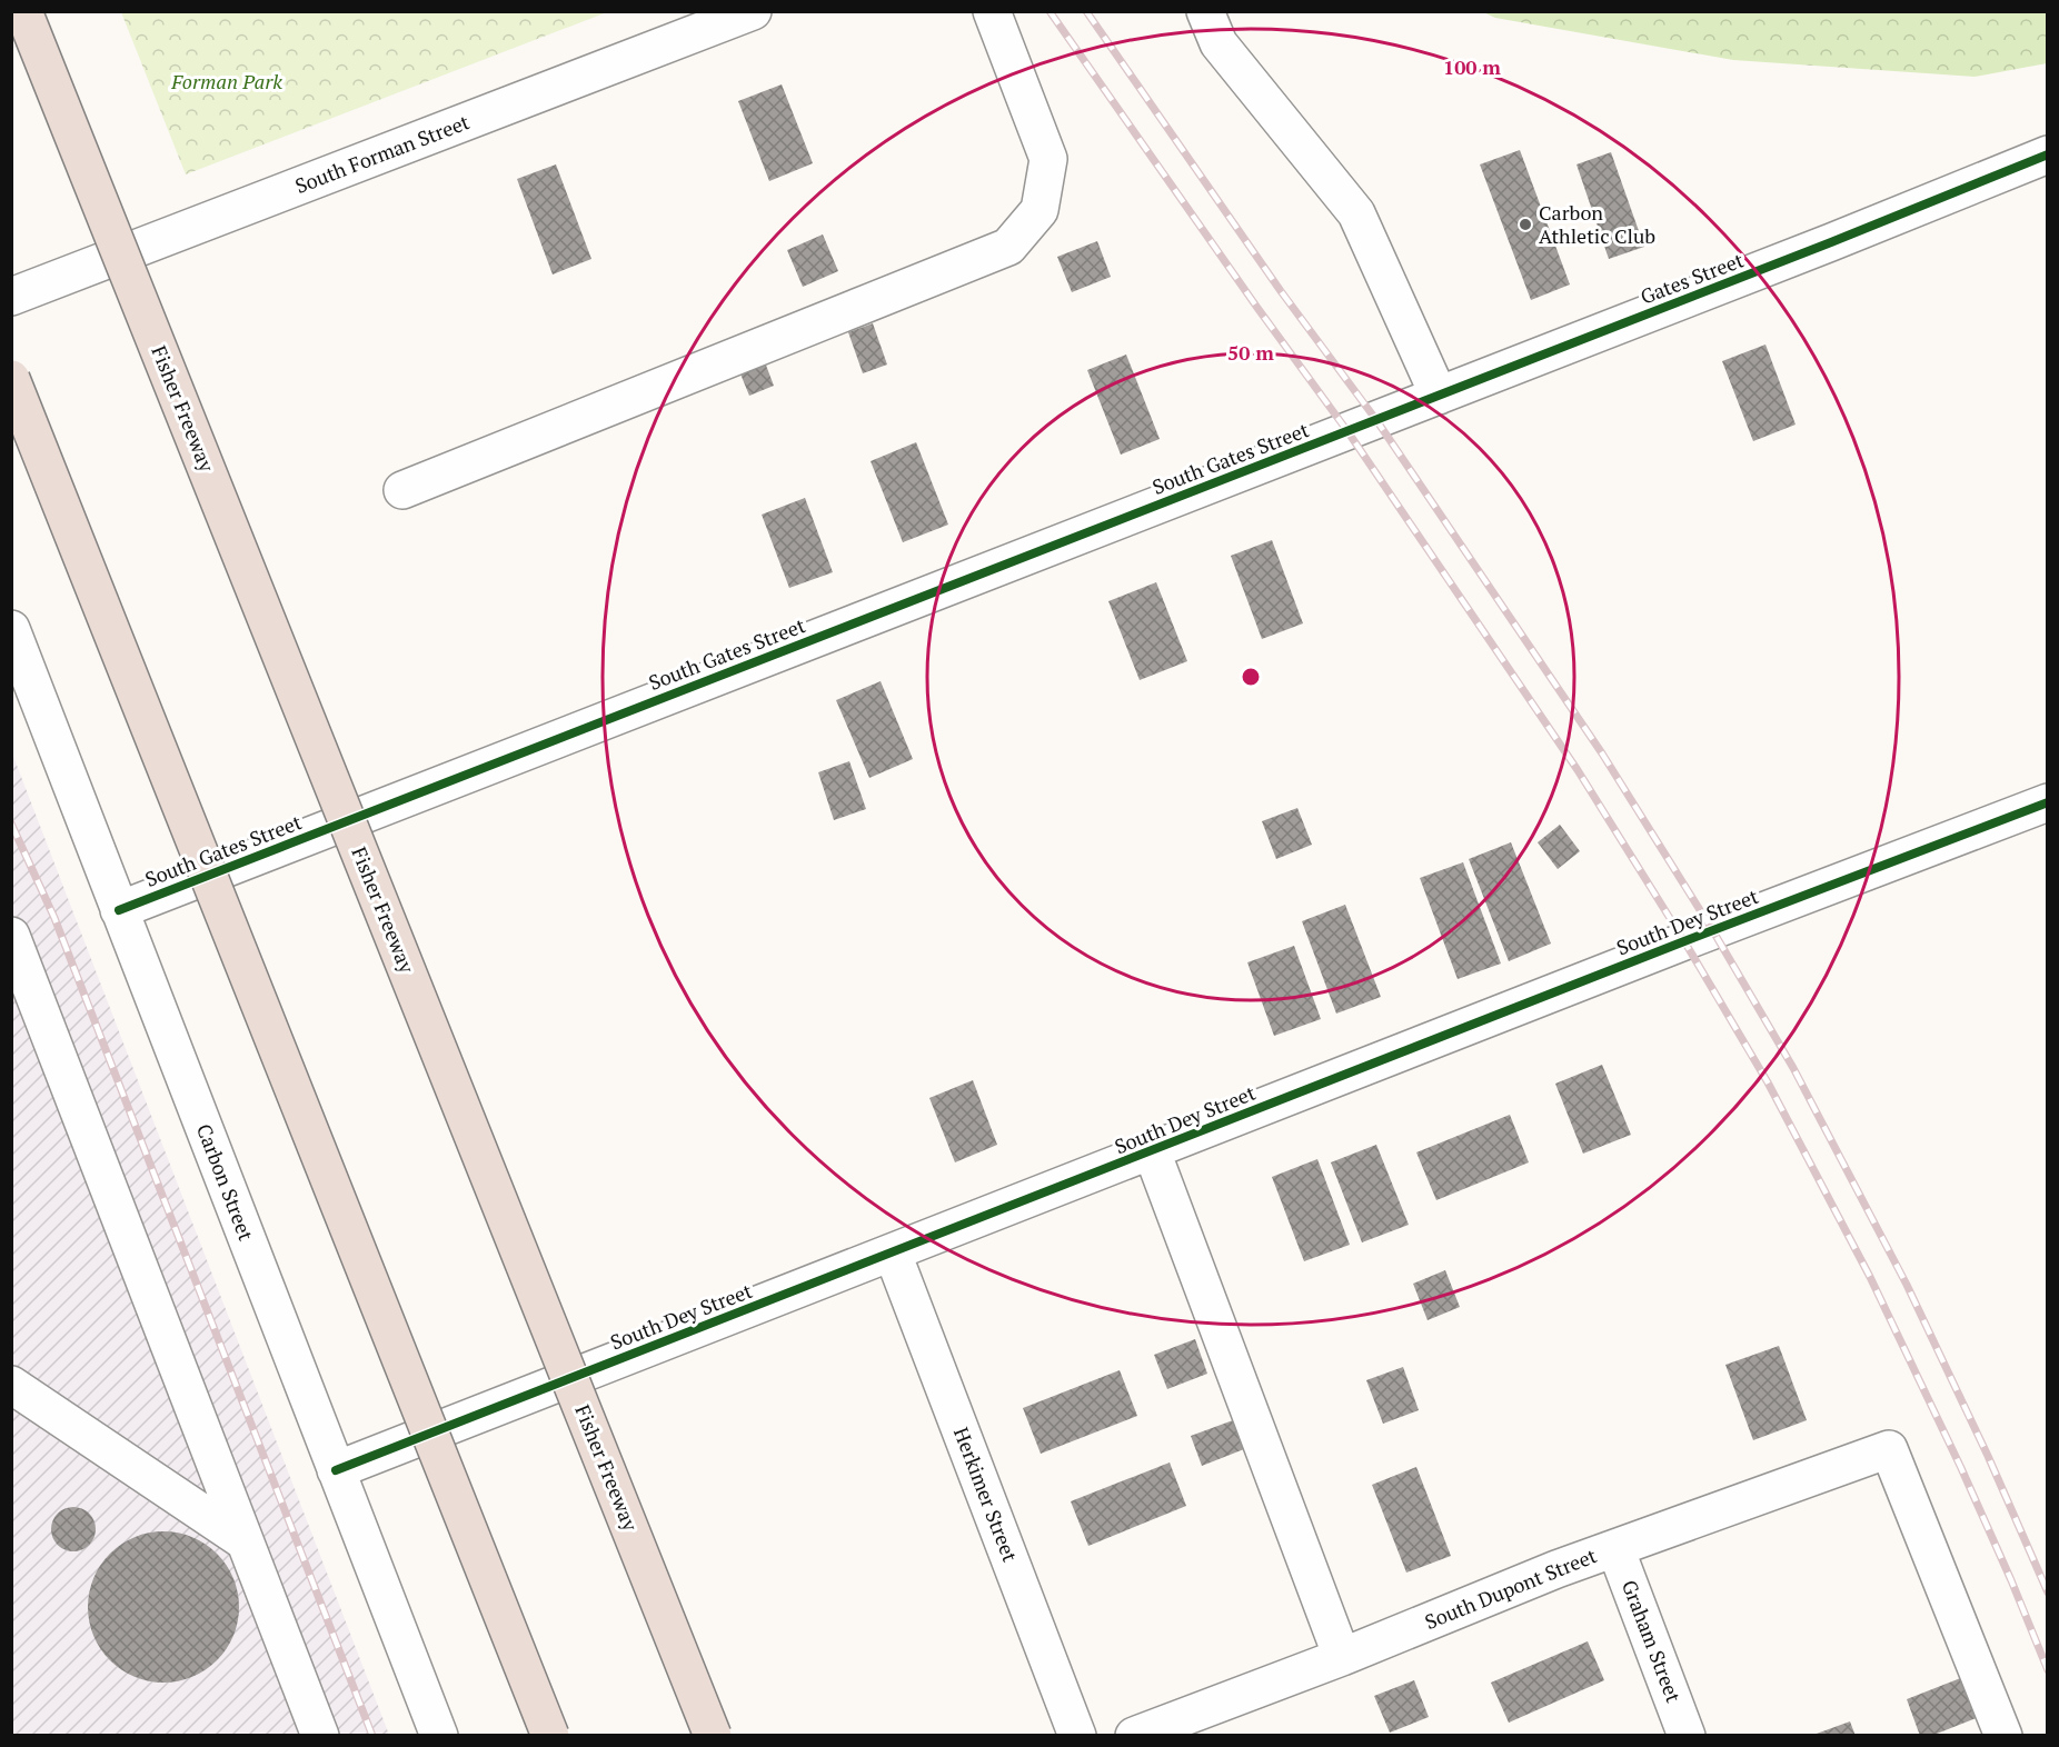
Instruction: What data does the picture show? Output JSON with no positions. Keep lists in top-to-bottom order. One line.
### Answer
{"streets":{"highway":["Fisher Freeway"],"street":["South Forman Street","Gates Street","South Gates Street","South Dey Street","Carbon Street","Herkimer Street","South Dupont Street","Graham Street"]},"crossings":[["Gates Street","South Gates Street"],["South Gates Street","Carbon Street"],["South Dey Street","Carbon Street"],["South Dey Street","Herkimer Street"],["South Dupont Street","Graham Street"]],"parks":["Forman Park"],"places":["Carbon Athletic Club"],"rings":["100 m","50 m"]}
